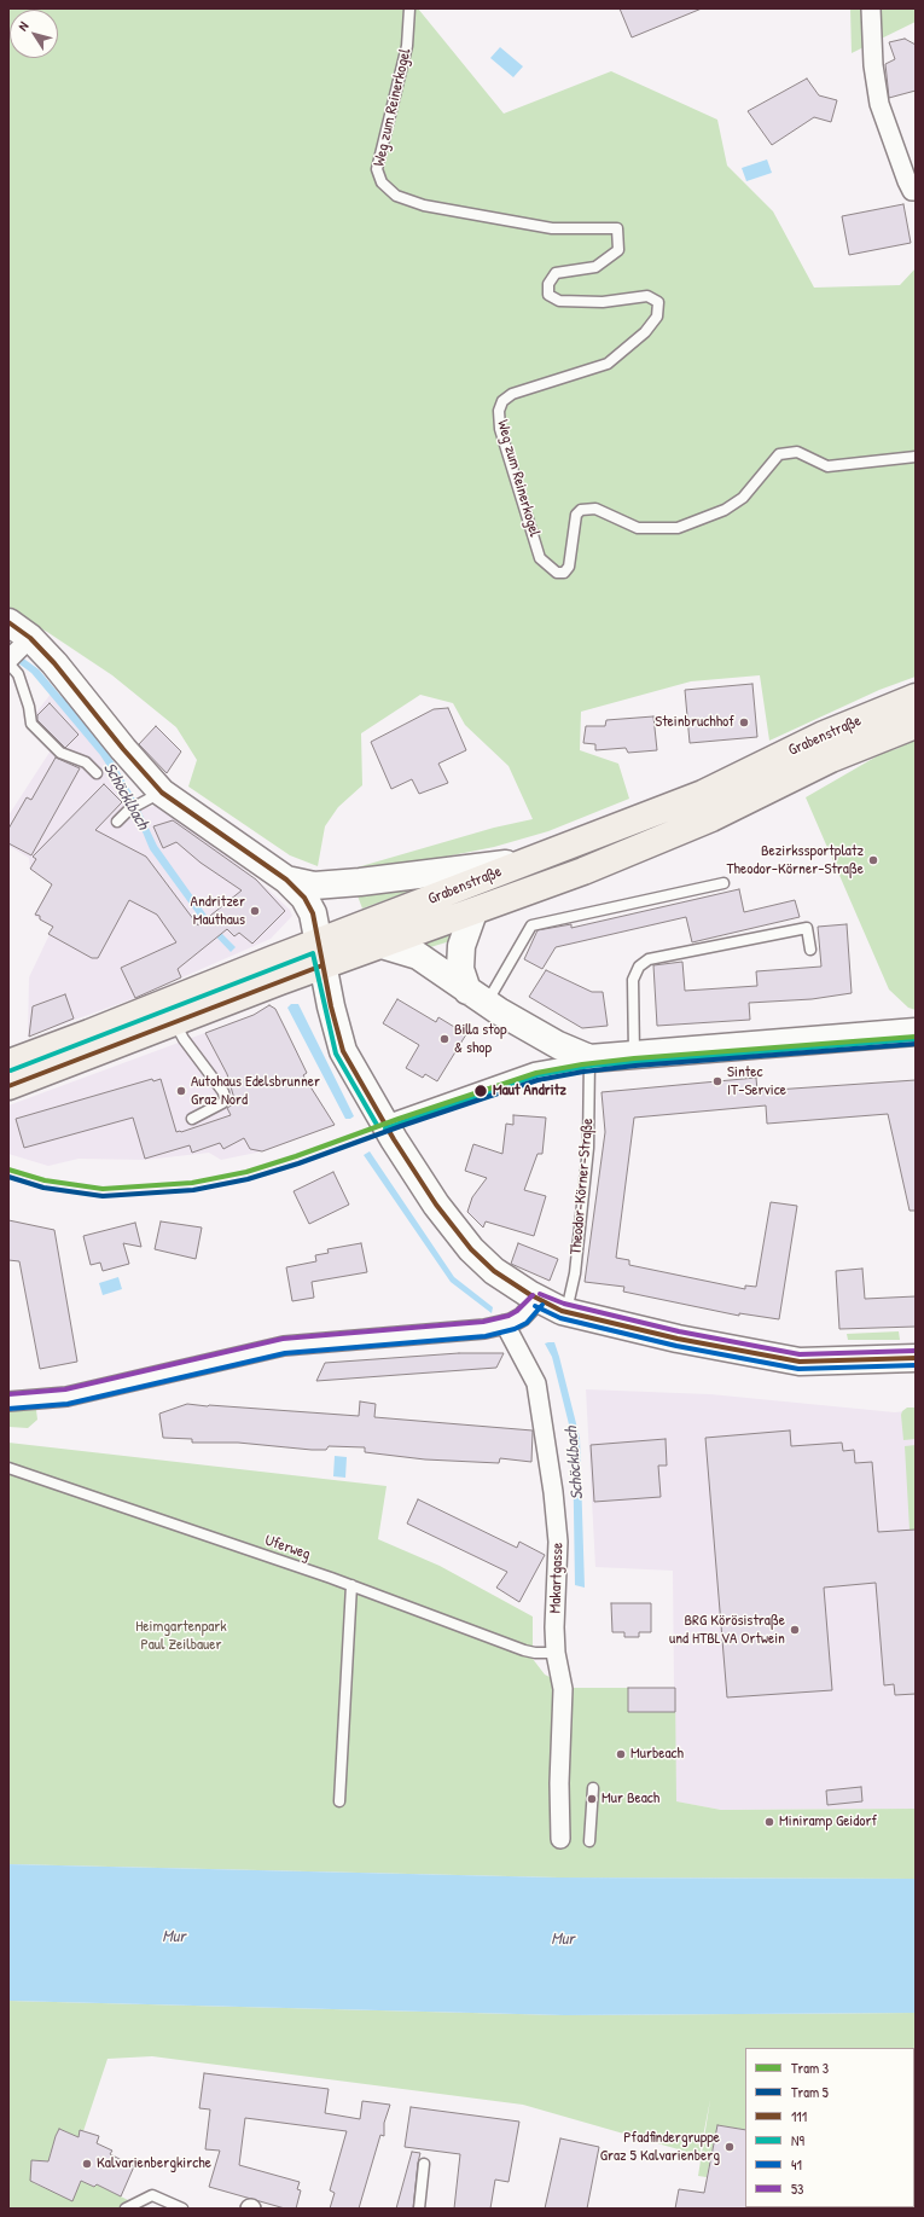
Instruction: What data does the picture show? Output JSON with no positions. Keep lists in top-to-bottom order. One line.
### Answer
{"streets":{"main road":["Grabenstraße"],"street":["Makartgasse"],"lane":["Weg zum Reinerkogel","Theodor-Körner-Straße","Uferweg"]},"crossings":[["Uferweg","Makartgasse"]],"water":["Schöcklbach","Mur"],"parks":["Heimgartenpark Paul Zeilbauer"],"places":["Steinbruchhof","Bezirkssportplatz Theodor-Körner-Straße","Andritzer Mauthaus","Billa stop & shop","Sintec IT-Service","Autohaus Edelsbrunner Graz Nord","Maut Andritz","BRG Körösistraße und HTBLVA Ortwein","Murbeach","Mur Beach","Miniramp Geidorf","Pfadfindergruppe Graz 5 Kalvarienberg","Kalvarienbergkirche"],"lines":["transit line 111","transit line N9","tram line 3","tram line 5","transit line 53","transit line 41"],"legend":["Tram 3","Tram 5","111","N9","41","53"],"north":"top left"}
